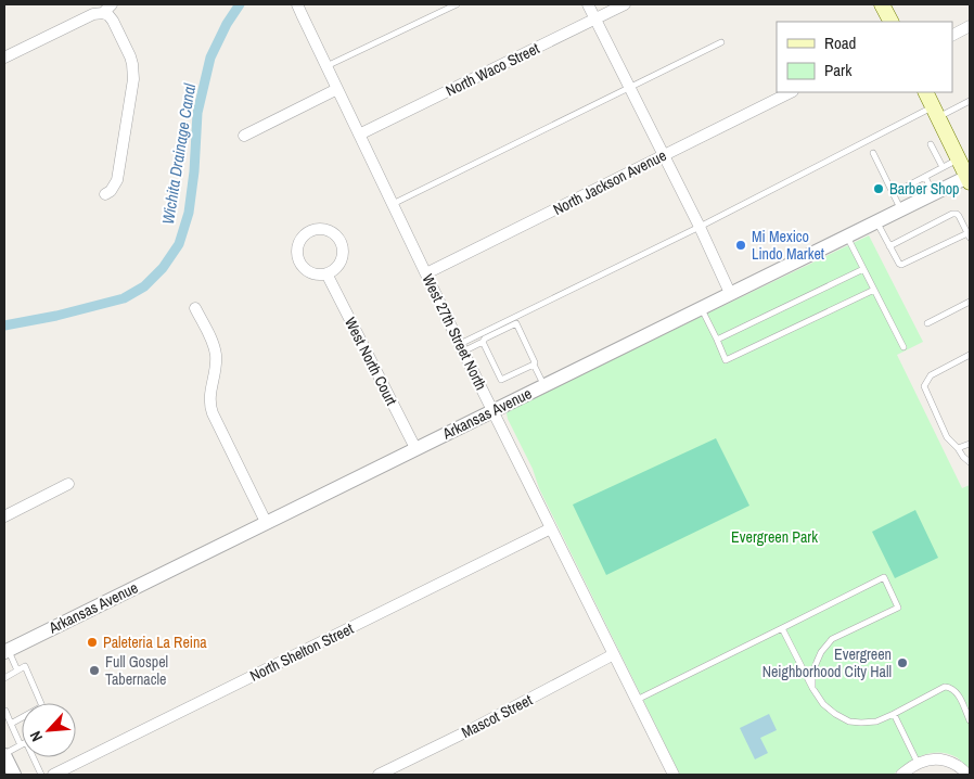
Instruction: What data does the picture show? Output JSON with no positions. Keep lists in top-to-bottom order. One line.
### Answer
{"streets":{"street":["North Waco Street","North Jackson Avenue","West 27th Street North","West North Court","Arkansas Avenue","North Shelton Street","Mascot Street"]},"crossings":[["North Waco Street","West 27th Street North"],["North Jackson Avenue","West 27th Street North"],["West 27th Street North","Arkansas Avenue"],["West 27th Street North","North Shelton Street"],["West 27th Street North","Mascot Street"],["West North Court","Arkansas Avenue"]],"water":["Wichita Drainage Canal"],"parks":["Evergreen Park"],"places":["Barber Shop","Mi Mexico Lindo Market","Paleteria La Reina","Evergreen Neighborhood City Hall","Full Gospel Tabernacle"],"legend":["Road","Park"],"north":"bottom left"}
